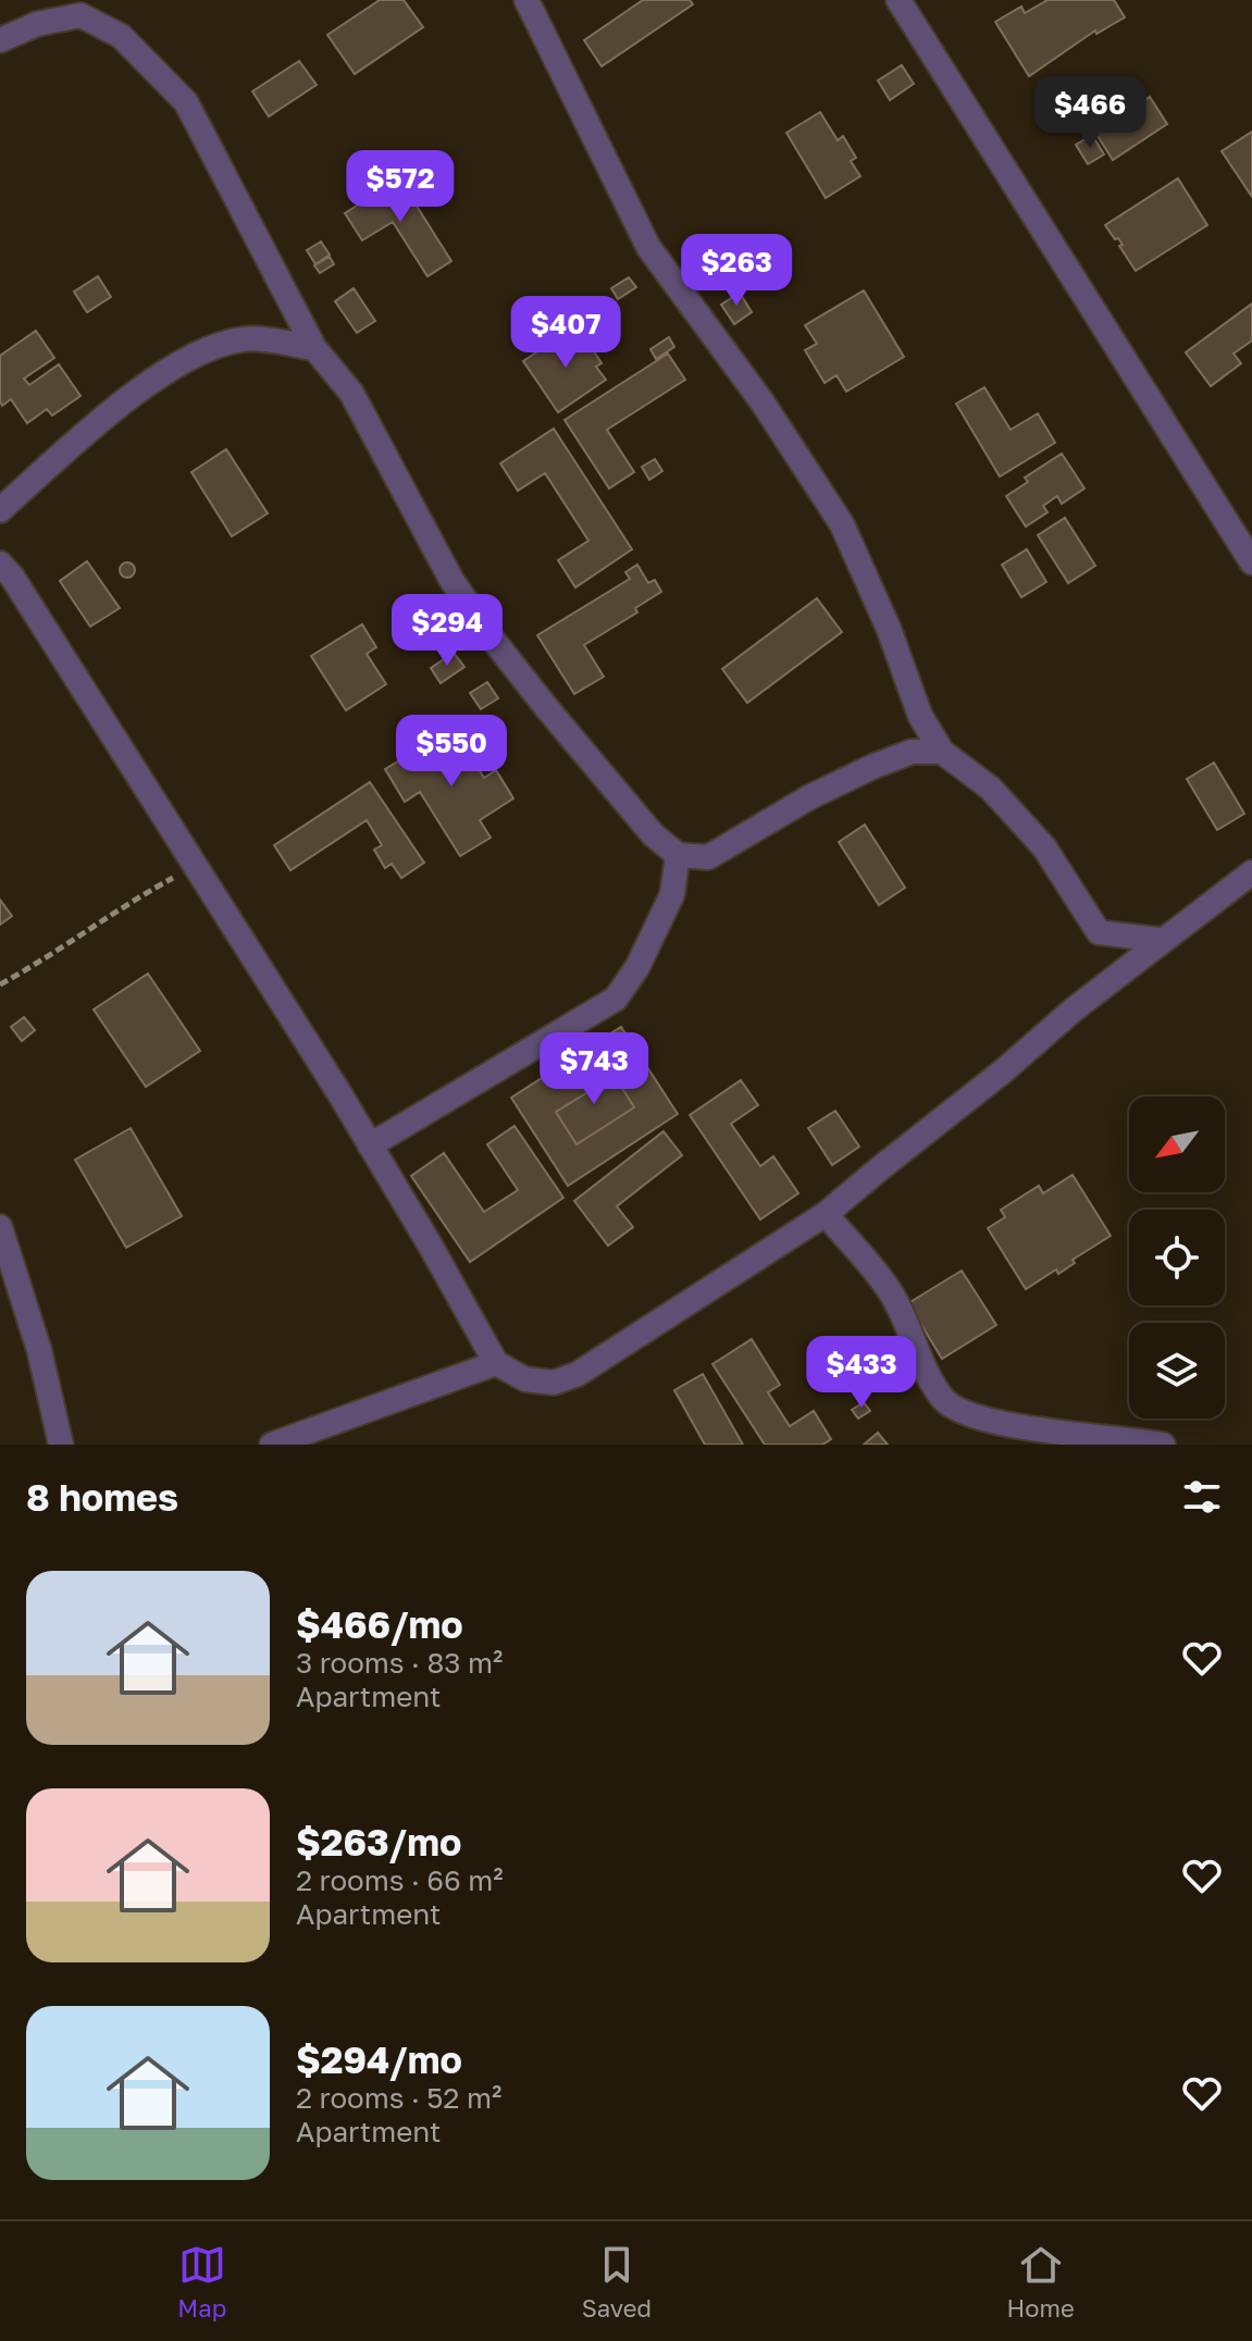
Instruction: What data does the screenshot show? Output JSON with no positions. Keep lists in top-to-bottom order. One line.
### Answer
{"north":"bottom left","page":{"price":["$466","$572","$263","$407","$294","$550","$743","$433"],"heading":"8 homes","list":[{"name":"$466/mo","note":"3 rooms · 83 m² · Apartment"},{"name":"$263/mo","note":"2 rooms · 66 m² · Apartment"},{"name":"$294/mo","note":"2 rooms · 52 m² · Apartment"}],"tabs":["Map","Saved","Home"]}}
